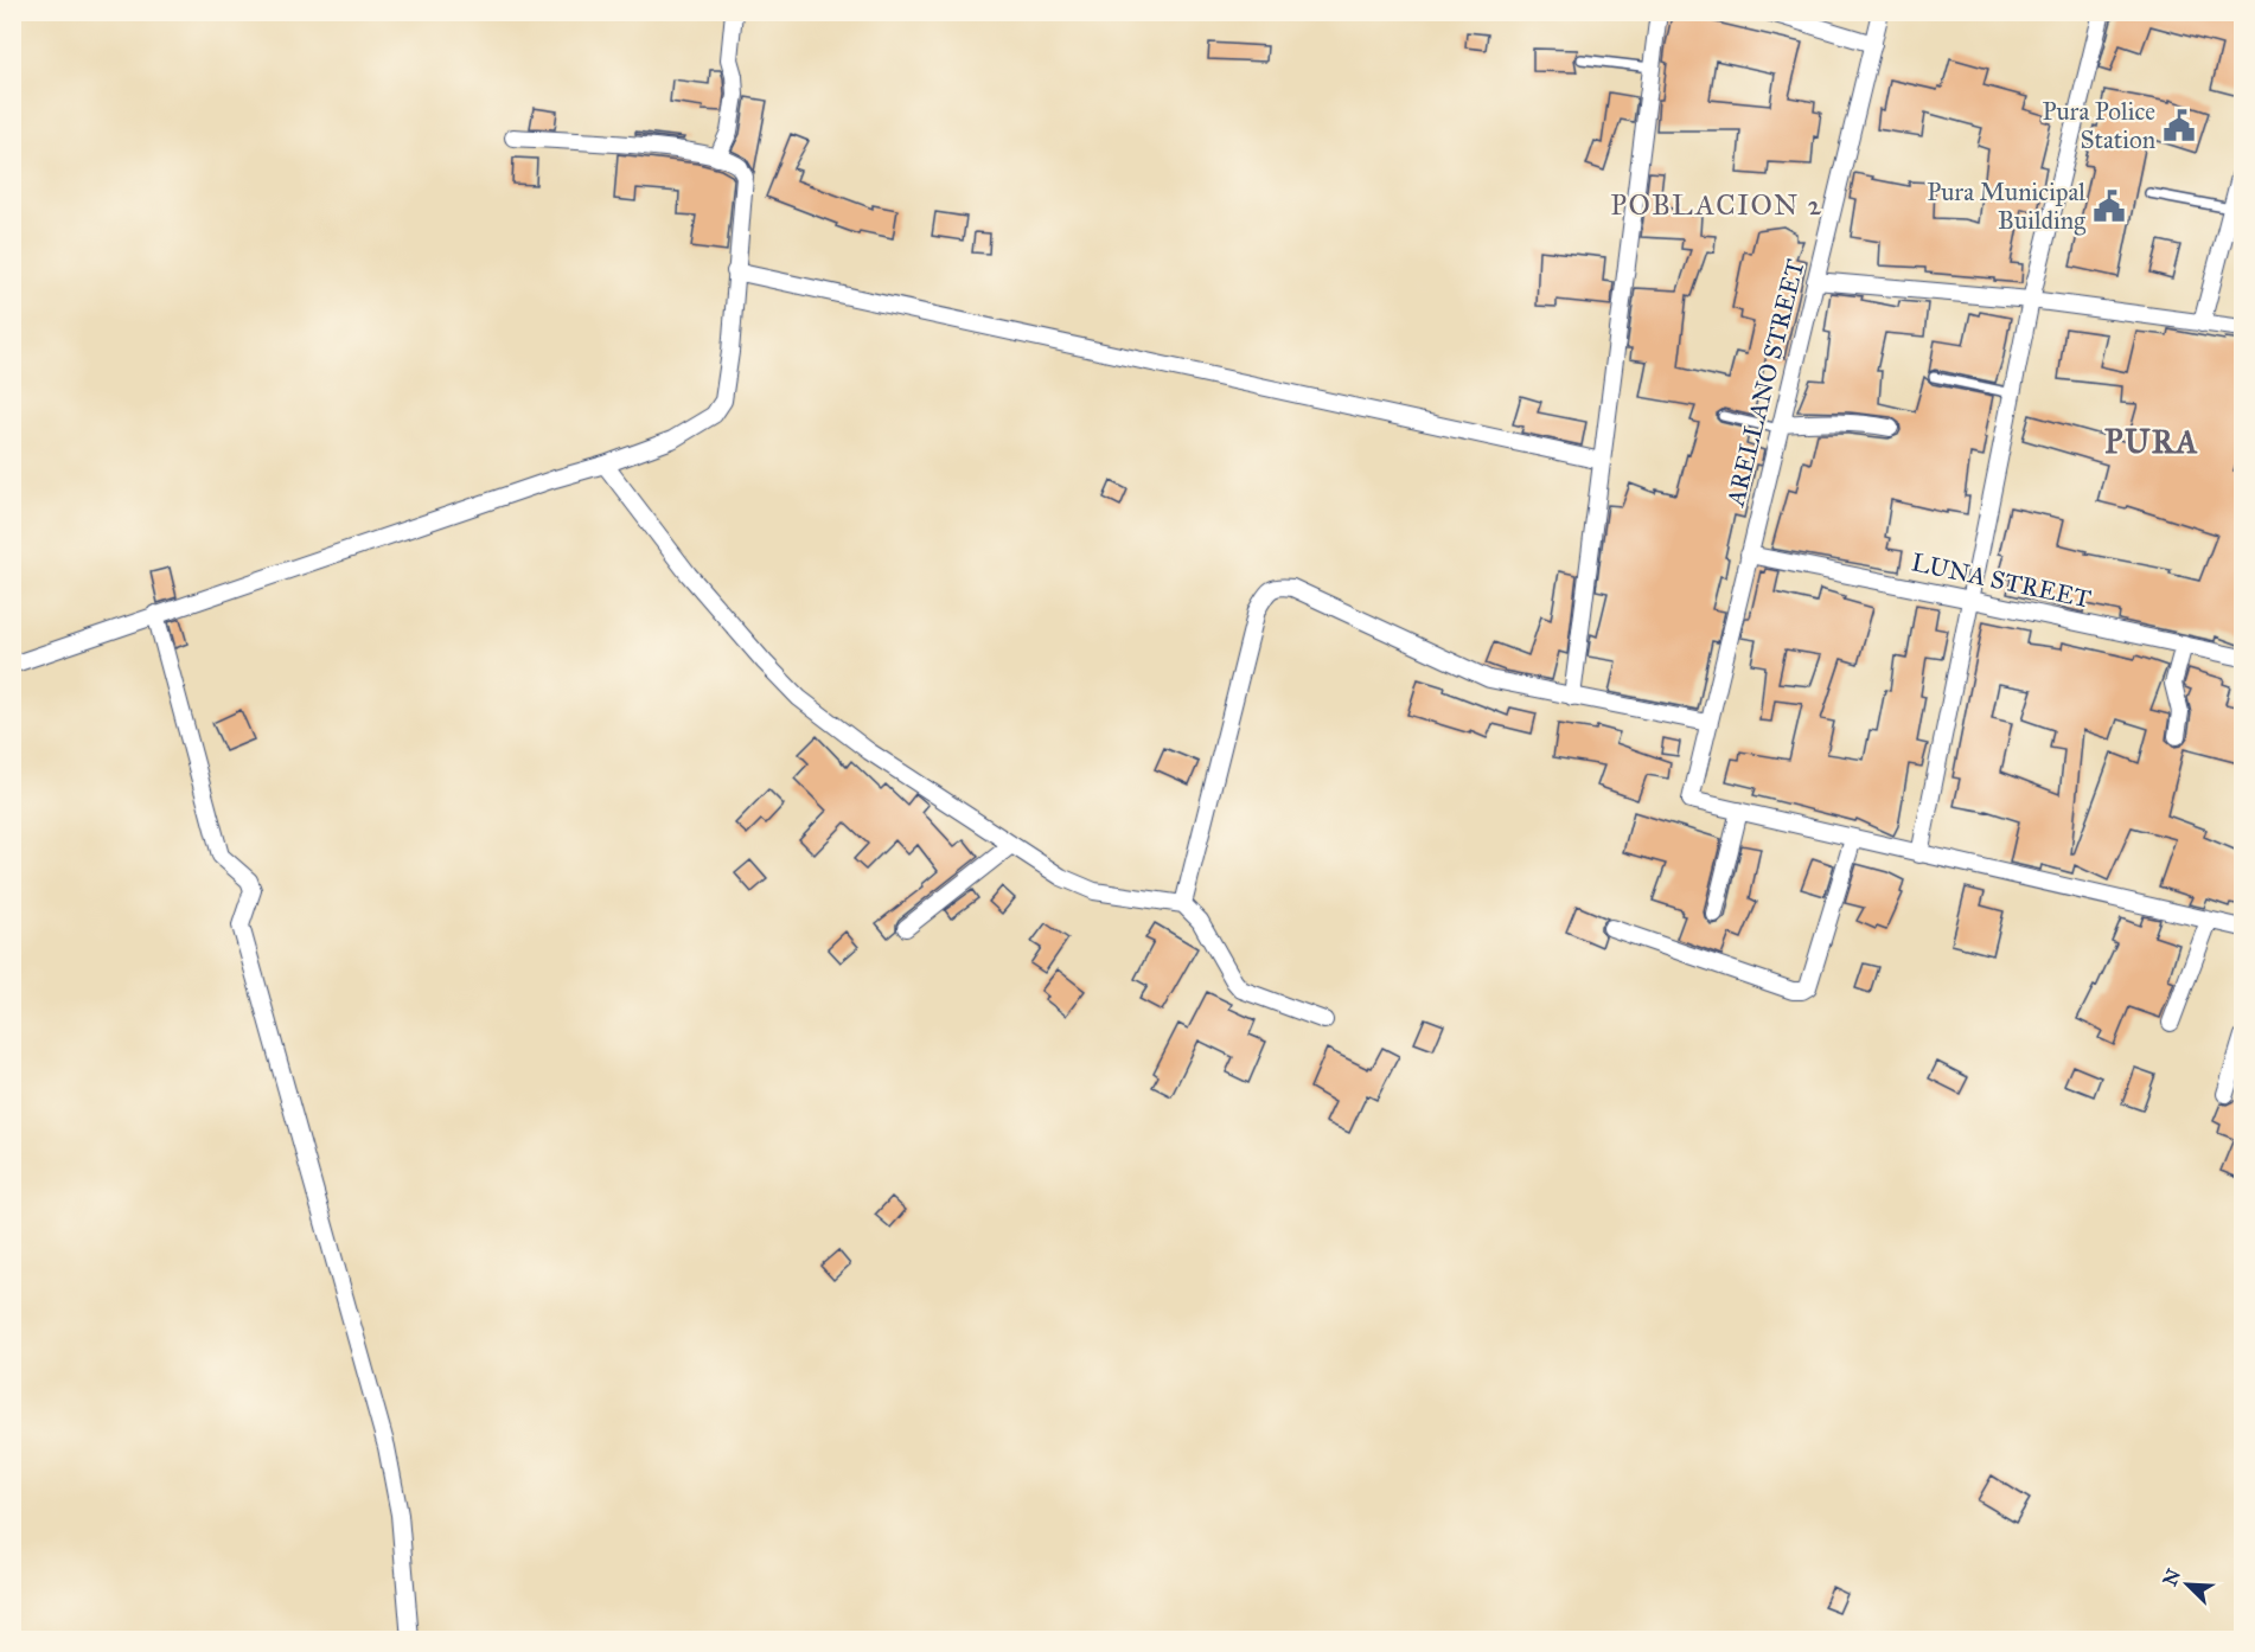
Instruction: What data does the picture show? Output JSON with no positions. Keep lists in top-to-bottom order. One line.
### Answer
{"streets":{"street":["ARELLANO STREET","LUNA STREET"]},"crossings":[["ARELLANO STREET","LUNA STREET"]],"districts":["POBLACION 2","PURA"],"places":{"public building":["Pura Police Station","Pura Municipal Building"]},"north":"top left"}
